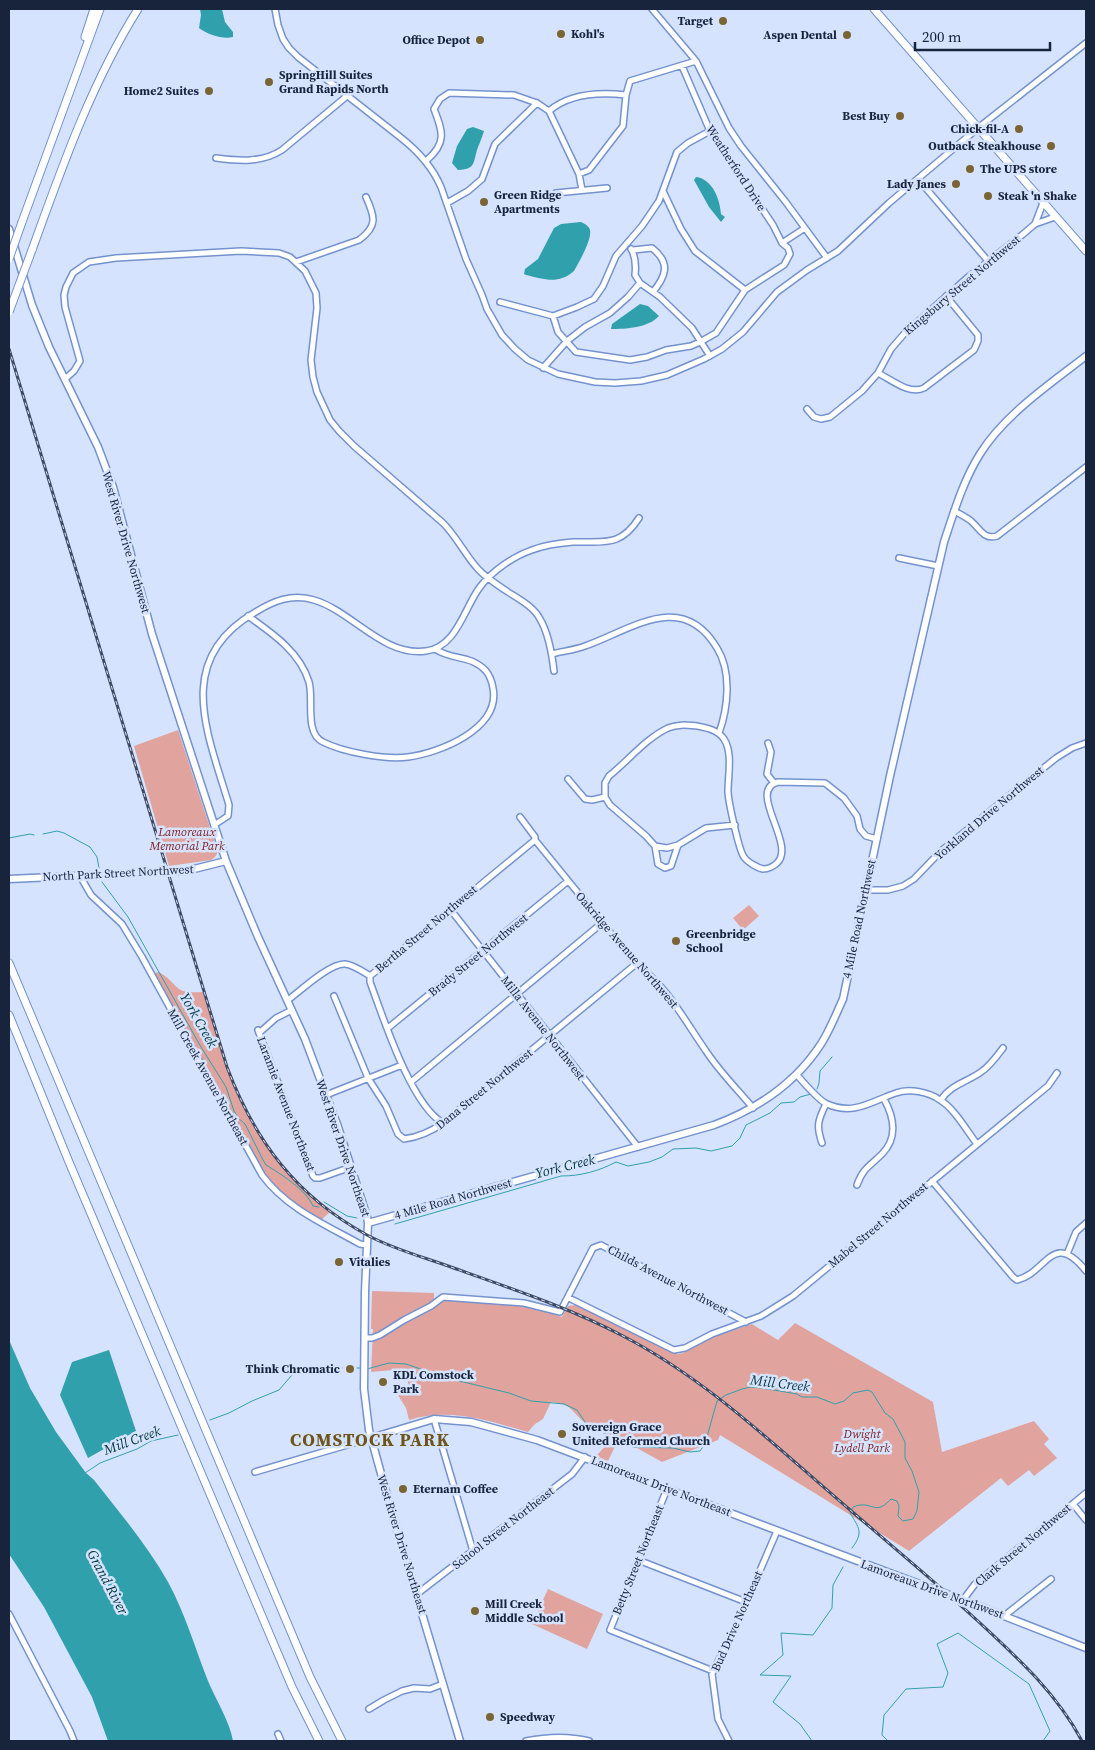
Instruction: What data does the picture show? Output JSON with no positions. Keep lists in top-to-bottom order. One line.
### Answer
{"streets":{"main road":["West River Drive Northwest","North Park Street Northwest","4 Mile Road Northwest","West River Drive Northeast","Lamoreaux Drive Northeast","Lamoreaux Drive Northwest"],"street":["Weatherford Drive","Kingsbury Street Northwest","Yorkland Drive Northwest","Bertha Street Northwest","Oakridge Avenue Northwest","Brady Street Northwest","Milla Avenue Northwest","Mill Creek Avenue Northeast","Dana Street Northwest","Laramie Avenue Northeast","Mabel Street Northwest","Childs Avenue Northwest","School Street Northeast","Clark Street Northwest","Betty Street Northeast","Bud Drive Northeast"]},"crossings":[["West River Drive Northwest","North Park Street Northwest"],["West River Drive Northwest","West River Drive Northeast"],["Yorkland Drive Northwest","4 Mile Road Northwest"],["North Park Street Northwest","Mill Creek Avenue Northeast"],["North Park Street Northwest","West River Drive Northeast"],["4 Mile Road Northwest","Oakridge Avenue Northwest"],["4 Mile Road Northwest","Milla Avenue Northwest"],["4 Mile Road Northwest","West River Drive Northeast"],["Bertha Street Northwest","Oakridge Avenue Northwest"],["Bertha Street Northwest","Milla Avenue Northwest"],["Bertha Street Northwest","West River Drive Northeast"],["Oakridge Avenue Northwest","Brady Street Northwest"],["Oakridge Avenue Northwest","Dana Street Northwest"],["Brady Street Northwest","Milla Avenue Northwest"],["Milla Avenue Northwest","Dana Street Northwest"],["Mill Creek Avenue Northeast","West River Drive Northeast"],["Laramie Avenue Northeast","West River Drive Northeast"],["West River Drive Northeast","Lamoreaux Drive Northeast"],["West River Drive Northeast","School Street Northeast"],["Mabel Street Northwest","Childs Avenue Northwest"],["Lamoreaux Drive Northeast","School Street Northeast"],["Lamoreaux Drive Northeast","Betty Street Northeast"],["Lamoreaux Drive Northeast","Lamoreaux Drive Northwest"],["Lamoreaux Drive Northeast","Bud Drive Northeast"],["Clark Street Northwest","Lamoreaux Drive Northwest"],["Betty Street Northeast","Bud Drive Northeast"],["Lamoreaux Drive Northwest","Bud Drive Northeast"]],"districts":["COMSTOCK PARK"],"water":["York Creek","Mill Creek","Grand River"],"parks":["Lamoreaux Memorial Park","Dwight Lydell Park"],"places":["Target","Kohl's","Aspen Dental","Office Depot","SpringHill Suites Grand Rapids North","Home2 Suites","Best Buy","Chick-fil-A","Outback Steakhouse","The UPS store","Lady Janes","Steak 'n Shake","Green Ridge Apartments","Greenbridge School","Vitalies","Think Chromatic","KDL Comstock Park","Sovereign Grace United Reformed Church","Eternam Coffee","Mill Creek Middle School","Speedway"],"scale_bar":"200 m"}
